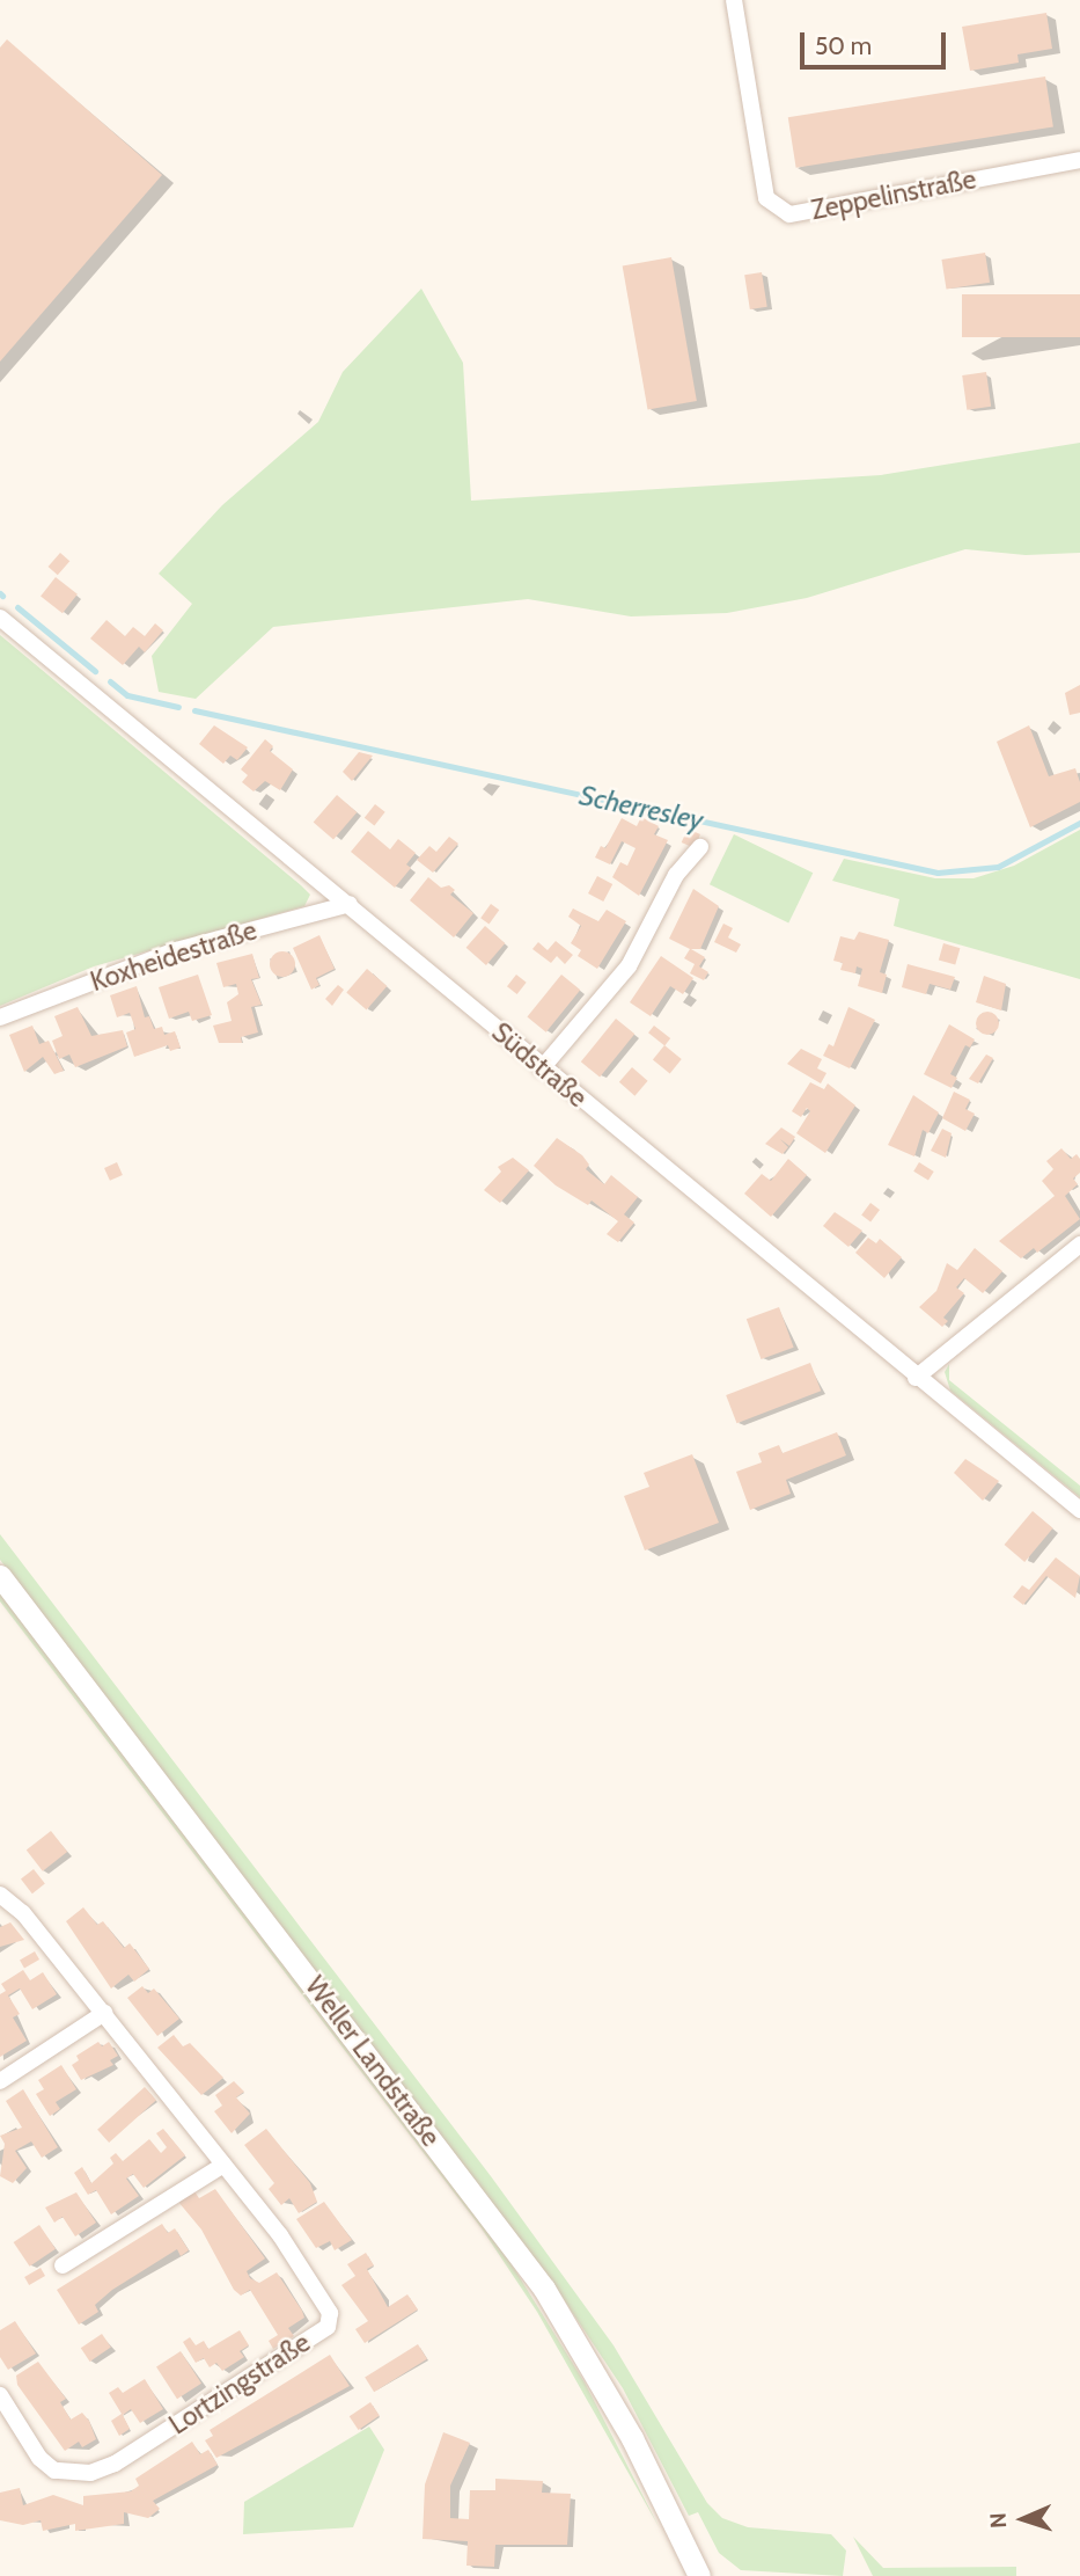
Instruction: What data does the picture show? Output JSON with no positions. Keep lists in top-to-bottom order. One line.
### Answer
{"streets":{"main road":["Weller Landstraße"],"street":["Zeppelinstraße","Koxheidestraße","Südstraße","Lortzingstraße"]},"crossings":[["Koxheidestraße","Südstraße"]],"water":["Scherresley"],"scale_bar":"50 m","north":"left"}
